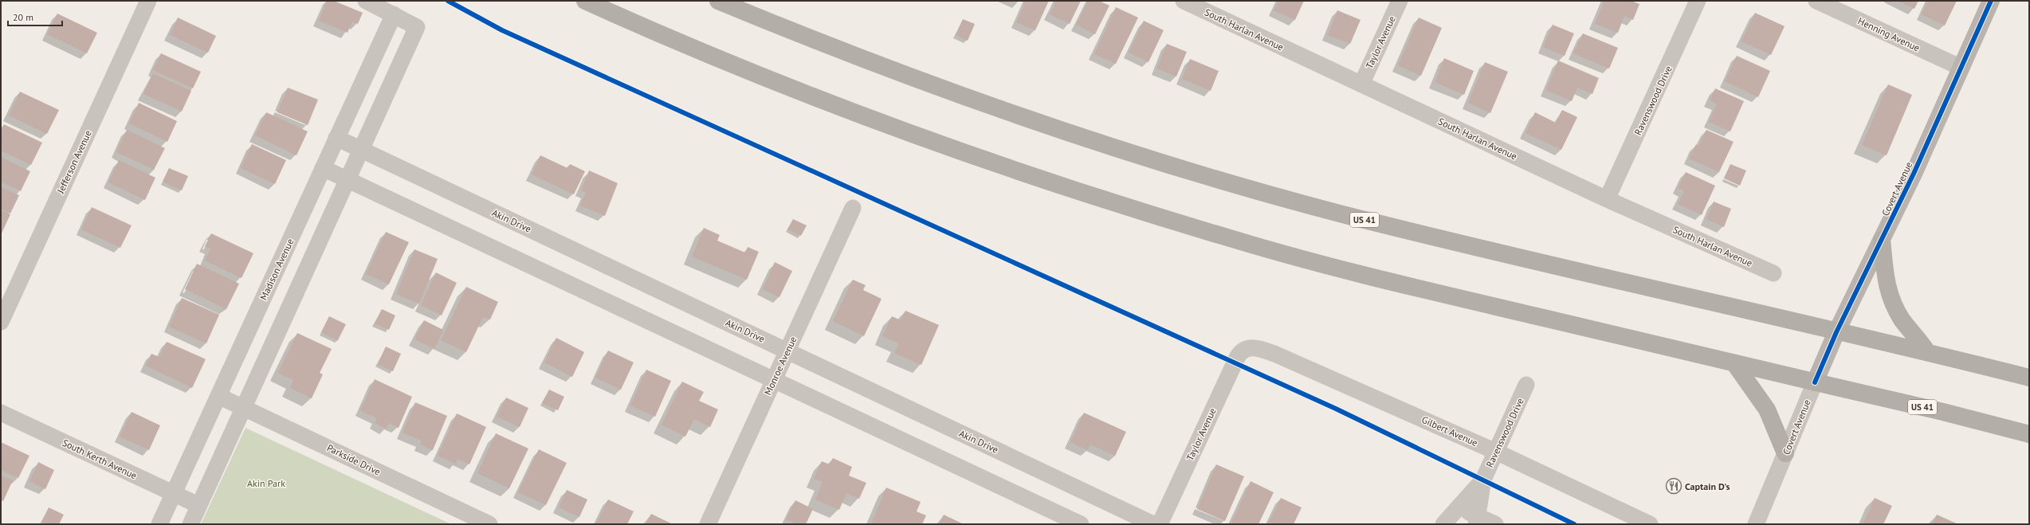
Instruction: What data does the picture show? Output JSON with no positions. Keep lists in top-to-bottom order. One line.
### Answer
{"streets":{"highway":["US 41"],"main road":["Covert Avenue"],"street":["South Harlan Avenue","Henning Avenue","Taylor Avenue","Ravenswood Drive","Jefferson Avenue","Akin Drive","Madison Avenue","Monroe Avenue","Gilbert Avenue","South Kerth Avenue","Parkside Drive"]},"crossings":[["South Harlan Avenue","Taylor Avenue"],["South Harlan Avenue","Ravenswood Drive"],["Henning Avenue","Covert Avenue"],["Taylor Avenue","Gilbert Avenue"],["Ravenswood Drive","Gilbert Avenue"],["Covert Avenue","US 41"],["Akin Drive","Madison Avenue"],["Akin Drive","Monroe Avenue"],["Madison Avenue","South Kerth Avenue"],["Madison Avenue","Parkside Drive"]],"parks":["Akin Park"],"places":{"restaurant":["Captain D's"]},"scale_bar":"20 m"}
